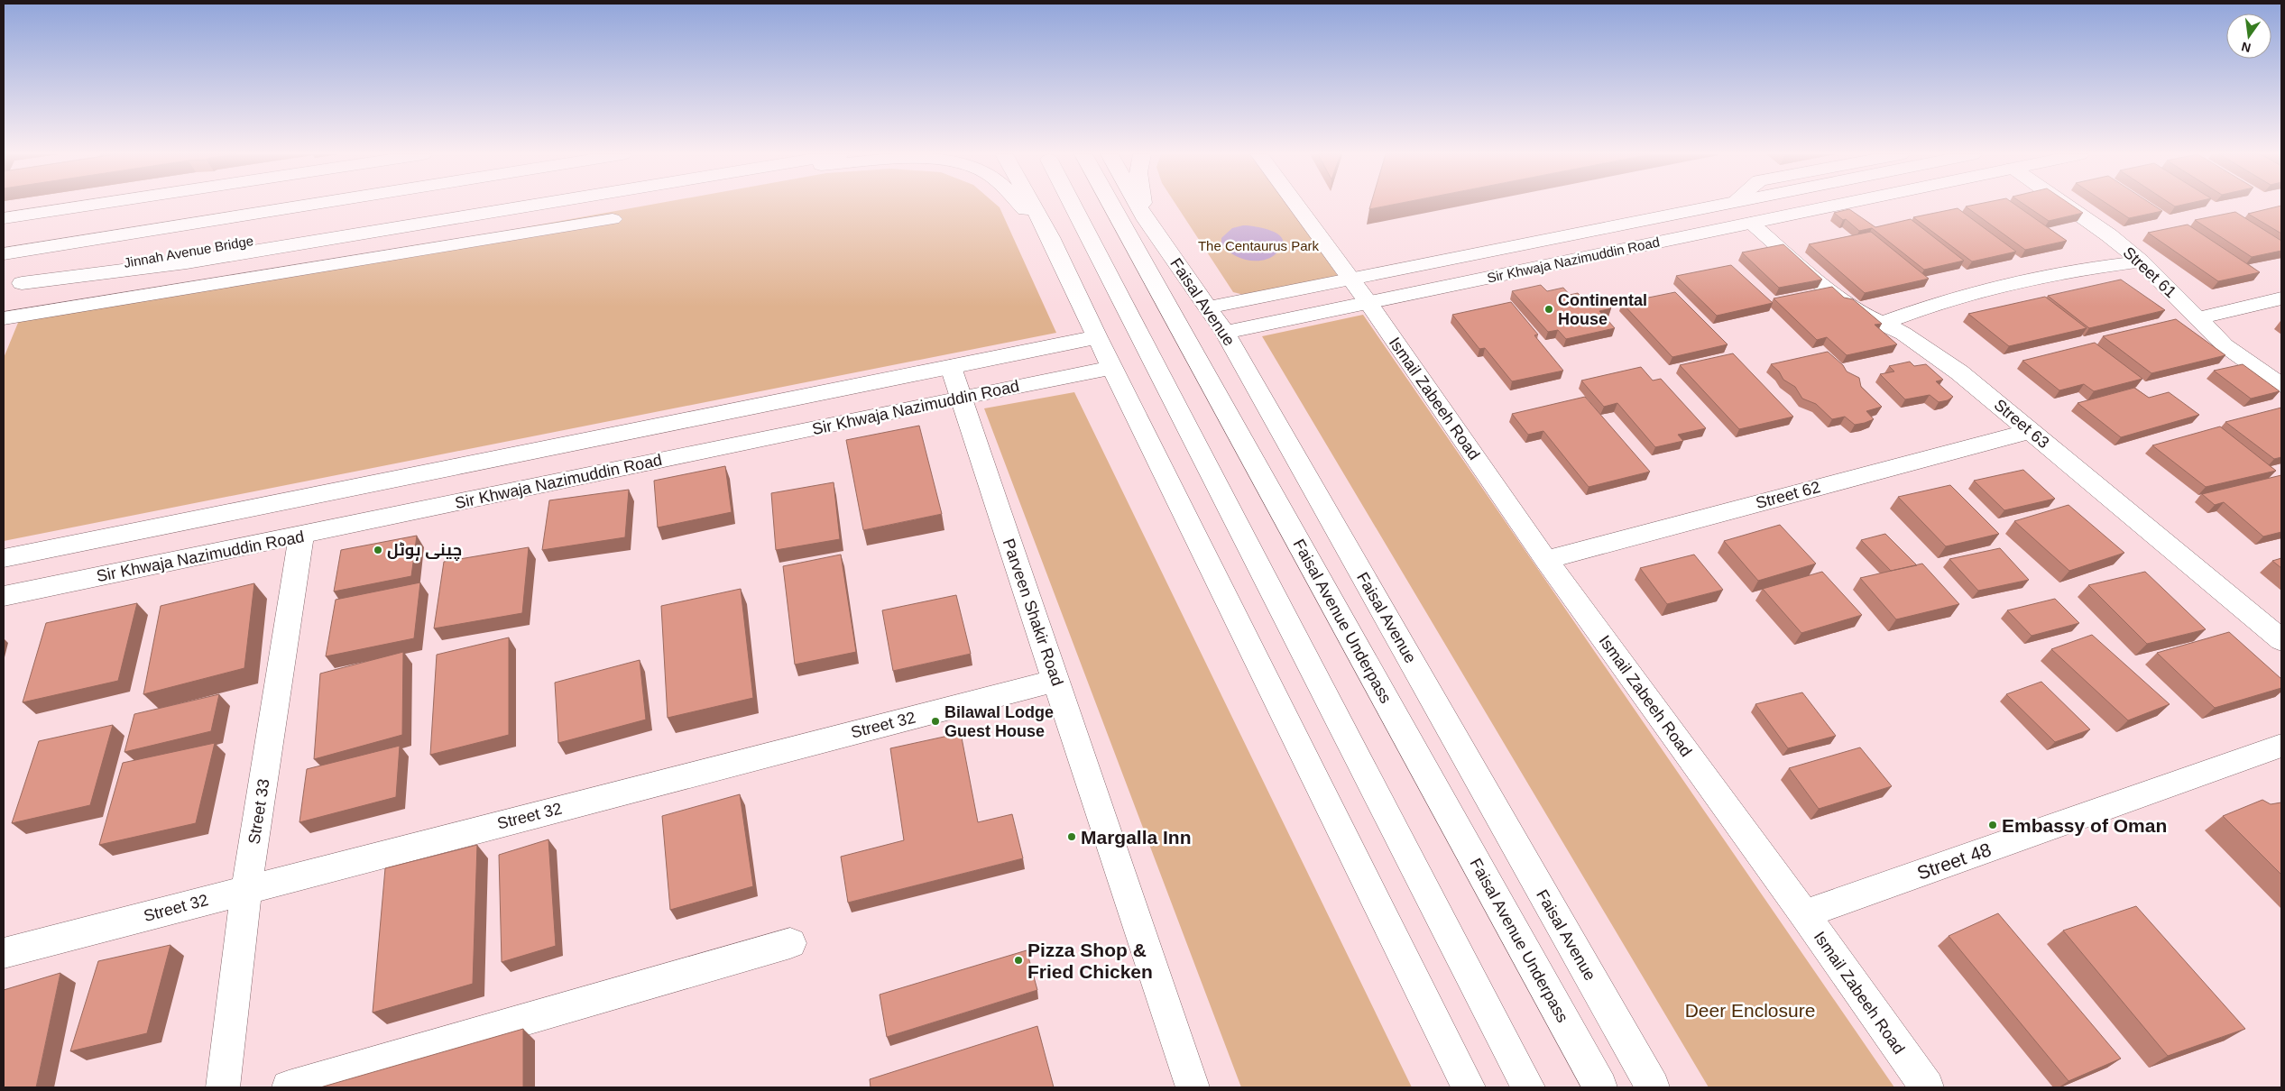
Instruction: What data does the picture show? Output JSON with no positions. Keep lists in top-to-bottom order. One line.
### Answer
{"streets":{"main road":["Jinnah Avenue Bridge","Sir Khwaja Nazimuddin Road","Street 61","Faisal Avenue","Ismail Zabeeh Road","Street 63","Street 62","Parveen Shakir Road","Faisal Avenue Underpass","Street 32","Street 33","Street 48"]},"crossings":[["Sir Khwaja Nazimuddin Road","Faisal Avenue"],["Sir Khwaja Nazimuddin Road","Ismail Zabeeh Road"],["Sir Khwaja Nazimuddin Road","Street 63"],["Sir Khwaja Nazimuddin Road","Parveen Shakir Road"],["Sir Khwaja Nazimuddin Road","Street 33"],["Ismail Zabeeh Road","Street 62"],["Ismail Zabeeh Road","Street 48"],["Street 63","Street 62"],["Parveen Shakir Road","Street 32"],["Street 32","Street 33"]],"parks":["The Centaurus Park","Deer Enclosure"],"places":["Continental House","چینی ہوٹل","Bilawal Lodge Guest House","Embassy of Oman","Margalla Inn","Pizza Shop & Fried Chicken"],"north":"bottom"}
